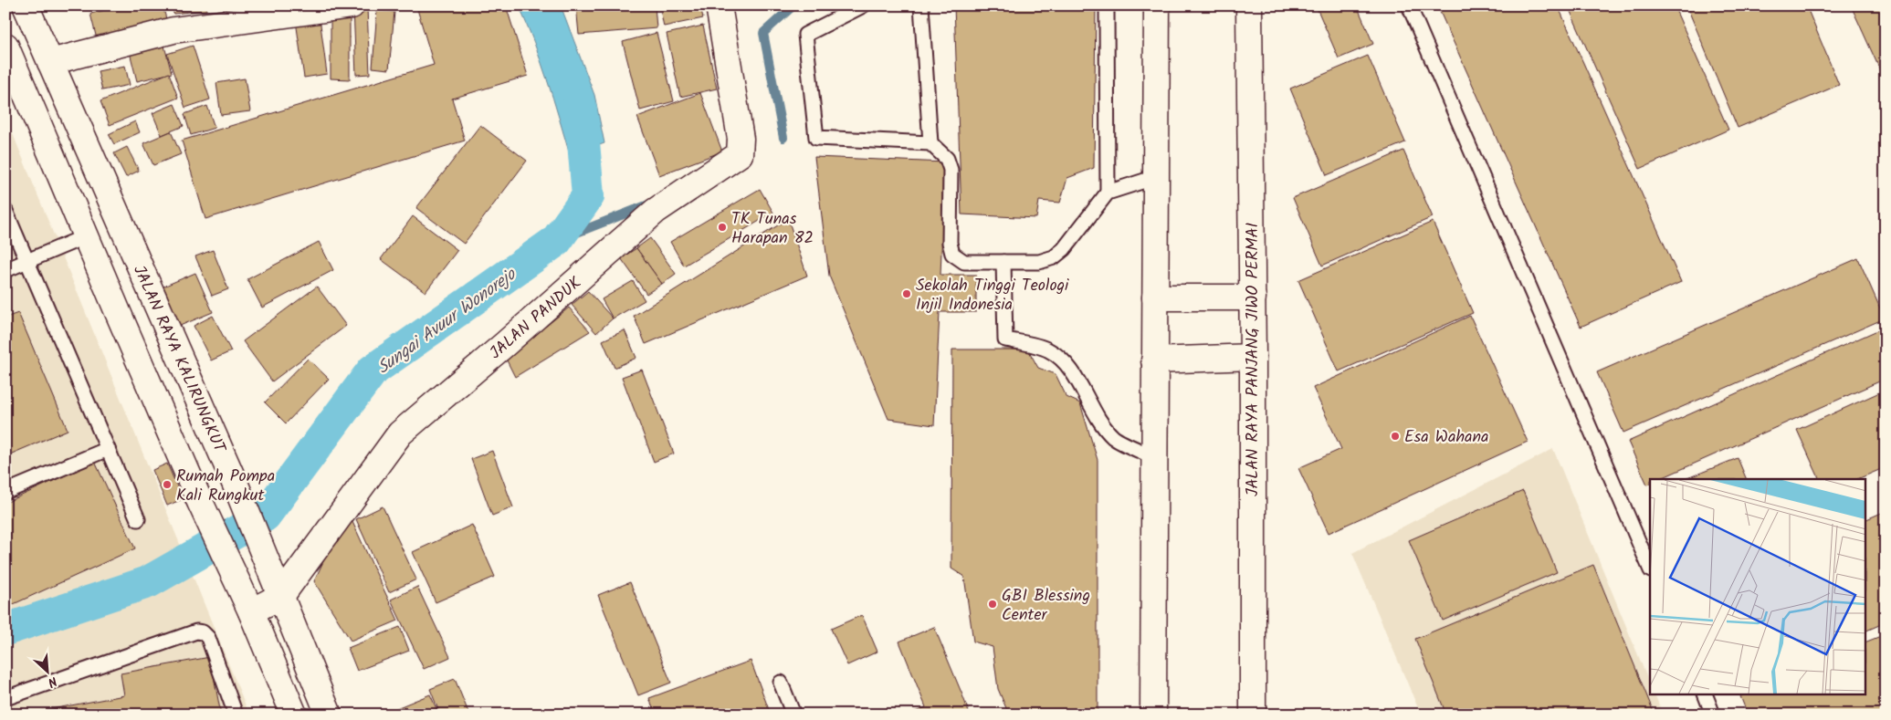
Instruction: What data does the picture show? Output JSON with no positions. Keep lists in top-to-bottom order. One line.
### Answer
{"streets":{"street":["JALAN PANDUK","JALAN RAYA KALIRUNGKUT","JALAN RAYA PANJANG JIWO PERMAI"]},"crossings":[["JALAN PANDUK","JALAN RAYA KALIRUNGKUT"]],"water":["Sungai Avuur Wonorejo"],"places":["TK Tunas Harapan 82","Sekolah Tinggi Teologi Injil Indonesia","Esa Wahana","Rumah Pompa Kali Rungkut","GBI Blessing Center"],"north":"bottom right"}
